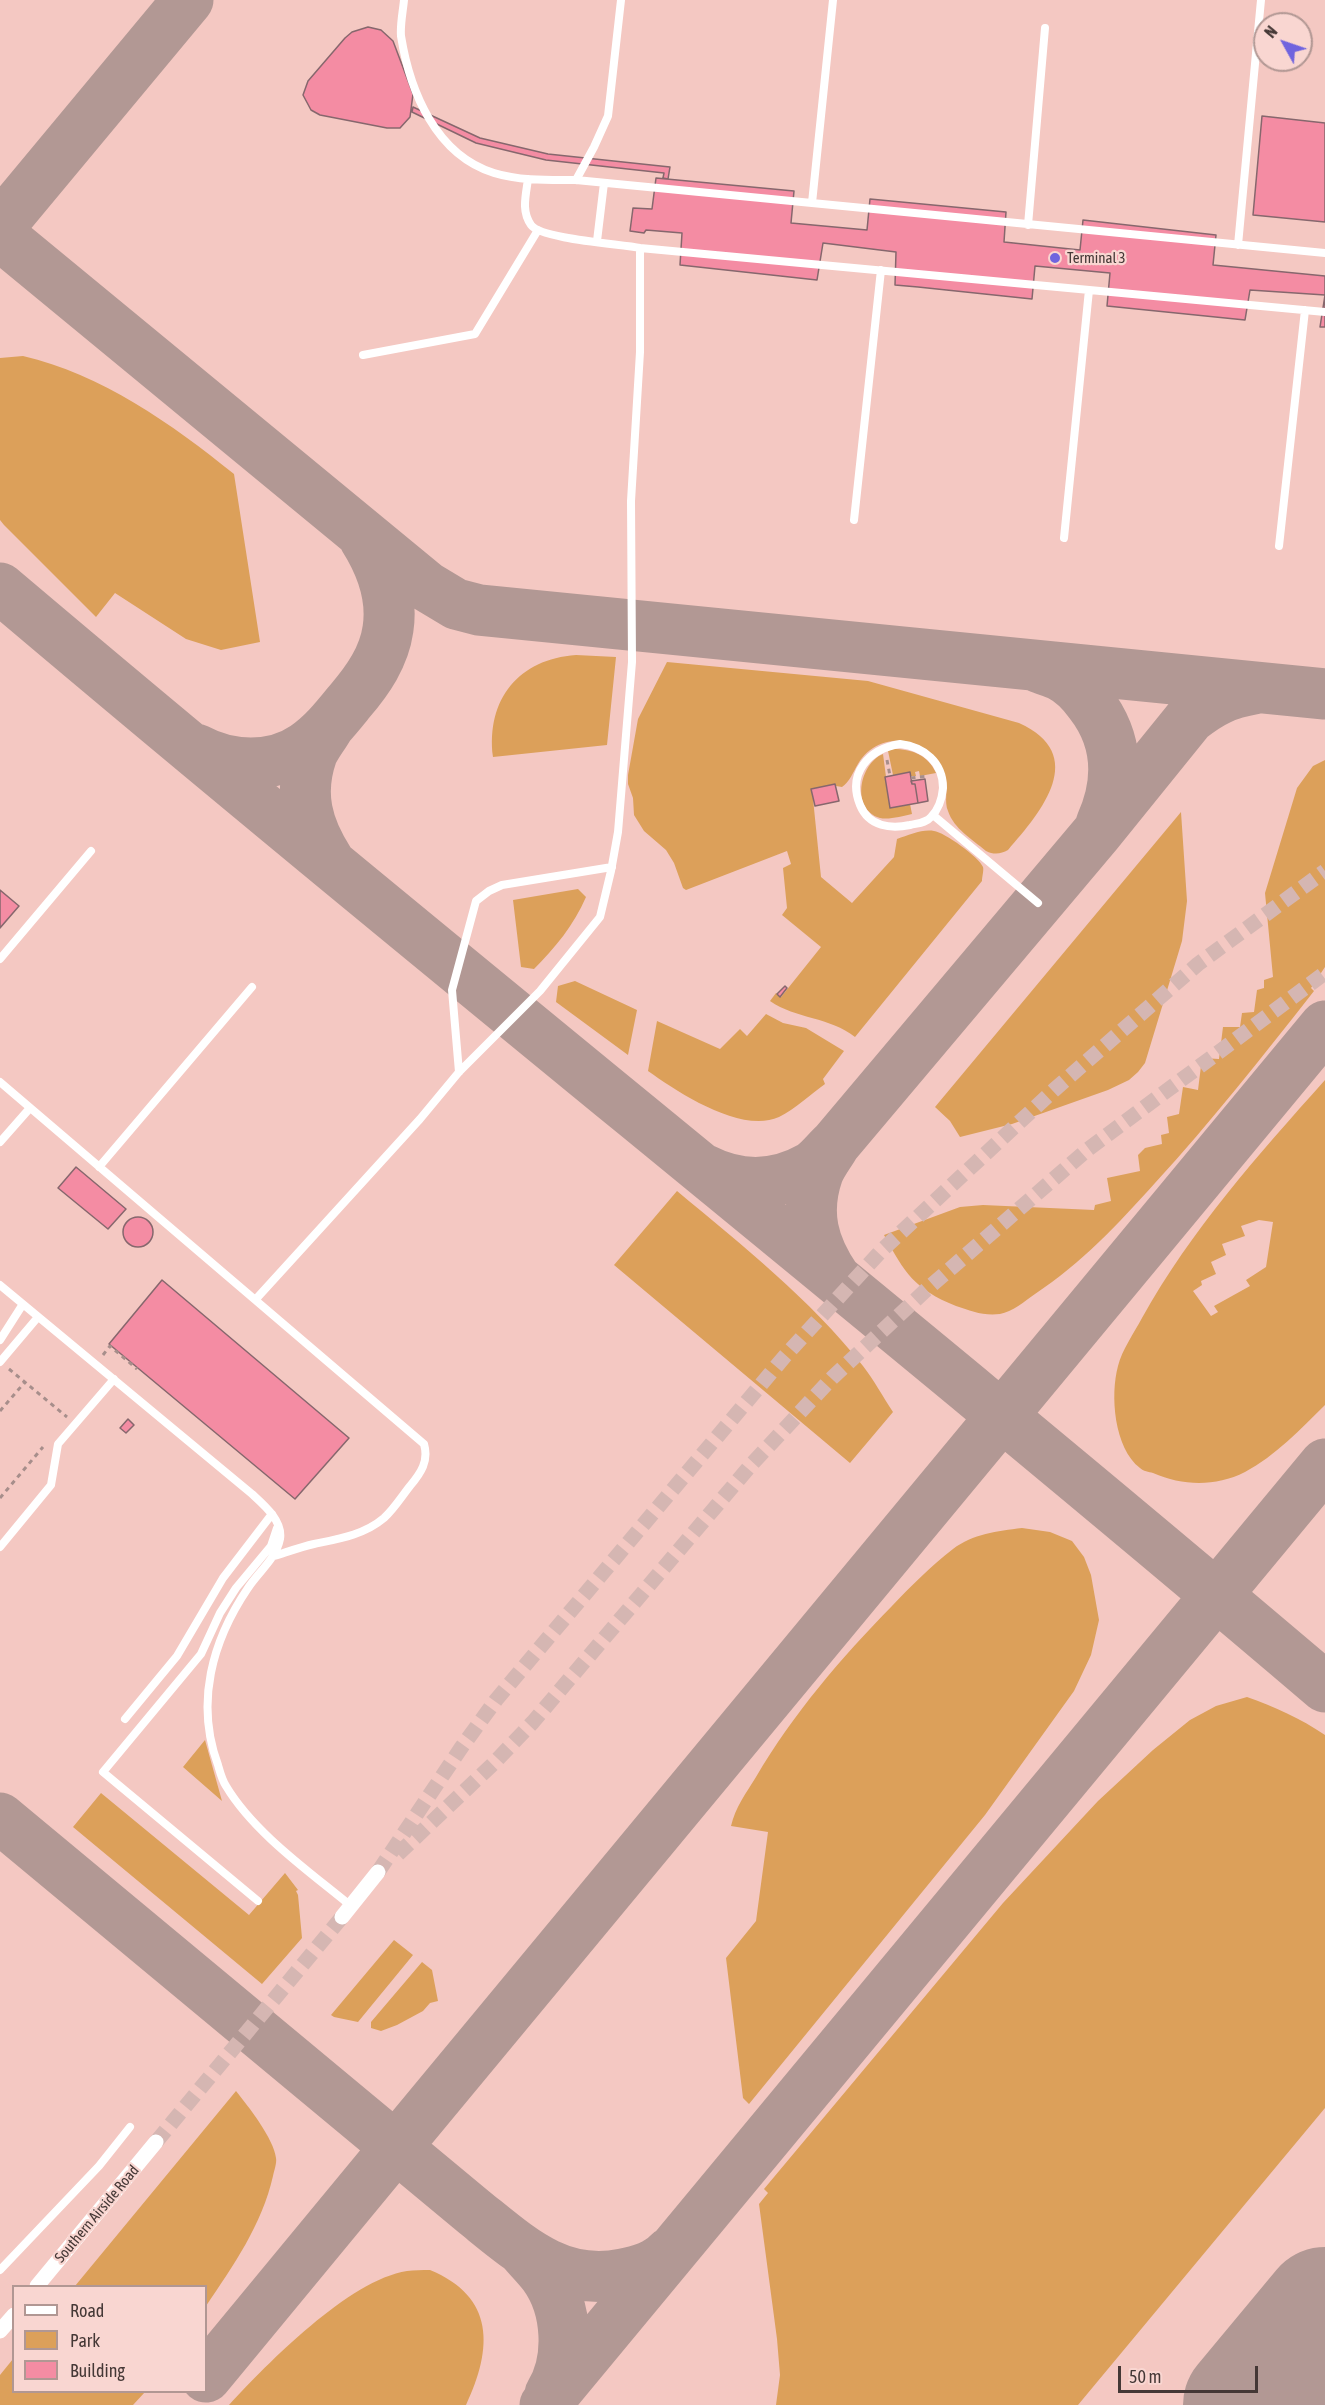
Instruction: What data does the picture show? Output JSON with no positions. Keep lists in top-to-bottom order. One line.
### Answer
{"streets":{"street":["Southern Airside Road"]},"places":["Terminal 3"],"legend":["Road","Park","Building"],"scale_bar":"50 m","north":"top left"}
